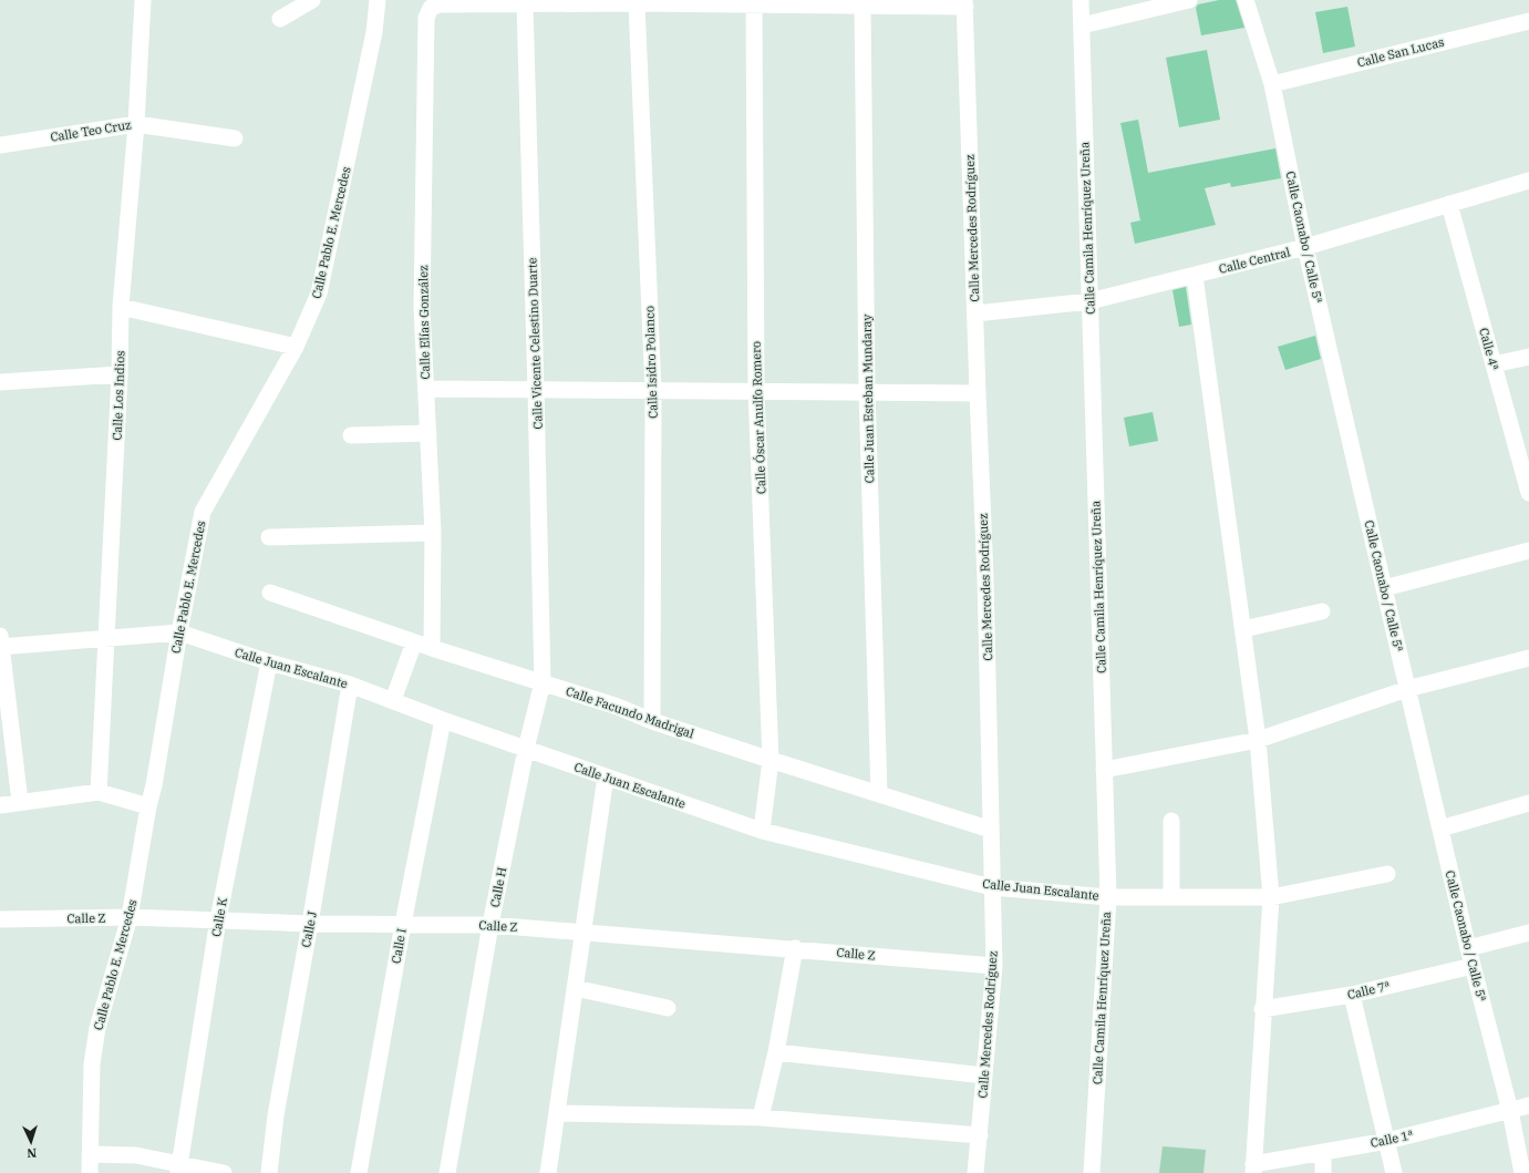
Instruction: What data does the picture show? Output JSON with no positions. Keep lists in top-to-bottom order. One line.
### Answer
{"streets":{"street":["Calle San Lucas","Calle Teo Cruz","Calle Mercedes Rodríguez","Calle Camila Henríquez Ureña","Calle Pablo E. Mercedes","Calle Caonabo / Calle 5ª","Calle Central","Calle Elías González","Calle Vicente Celestino Duarte","Calle 4ª","Calle Isidro Polanco","Calle Los Indios","Calle Juan Esteban Mundaray","Calle Óscar Anulfo Romero","Calle Juan Escalante","Calle Facundo Madrigal","Calle H","Calle K","Calle Z","Calle J","Calle I","Calle 7ª","Calle 1ª"]},"crossings":[["Calle San Lucas","Calle Caonabo / Calle 5ª"],["Calle Teo Cruz","Calle Los Indios"],["Calle Mercedes Rodríguez","Calle Central"],["Calle Mercedes Rodríguez","Calle Juan Escalante"],["Calle Mercedes Rodríguez","Calle Facundo Madrigal"],["Calle Mercedes Rodríguez","Calle Z"],["Calle Camila Henríquez Ureña","Calle Central"],["Calle Camila Henríquez Ureña","Calle Juan Escalante"],["Calle Pablo E. Mercedes","Calle Juan Escalante"],["Calle Pablo E. Mercedes","Calle Z"],["Calle Caonabo / Calle 5ª","Calle Central"],["Calle Caonabo / Calle 5ª","Calle 7ª"],["Calle Caonabo / Calle 5ª","Calle 1ª"],["Calle Central","Calle 4ª"],["Calle Elías González","Calle Vicente Celestino Duarte"],["Calle Elías González","Calle Facundo Madrigal"],["Calle Vicente Celestino Duarte","Calle Facundo Madrigal"],["Calle Vicente Celestino Duarte","Calle H"],["Calle Isidro Polanco","Calle Facundo Madrigal"],["Calle Los Indios","Calle Juan Escalante"],["Calle Juan Esteban Mundaray","Calle Facundo Madrigal"],["Calle Óscar Anulfo Romero","Calle Juan Escalante"],["Calle Óscar Anulfo Romero","Calle Facundo Madrigal"],["Calle Juan Escalante","Calle H"],["Calle Juan Escalante","Calle K"],["Calle Juan Escalante","Calle J"],["Calle Juan Escalante","Calle I"],["Calle Facundo Madrigal","Calle H"],["Calle H","Calle Z"],["Calle K","Calle Z"],["Calle Z","Calle J"],["Calle Z","Calle I"]],"north":"bottom"}
